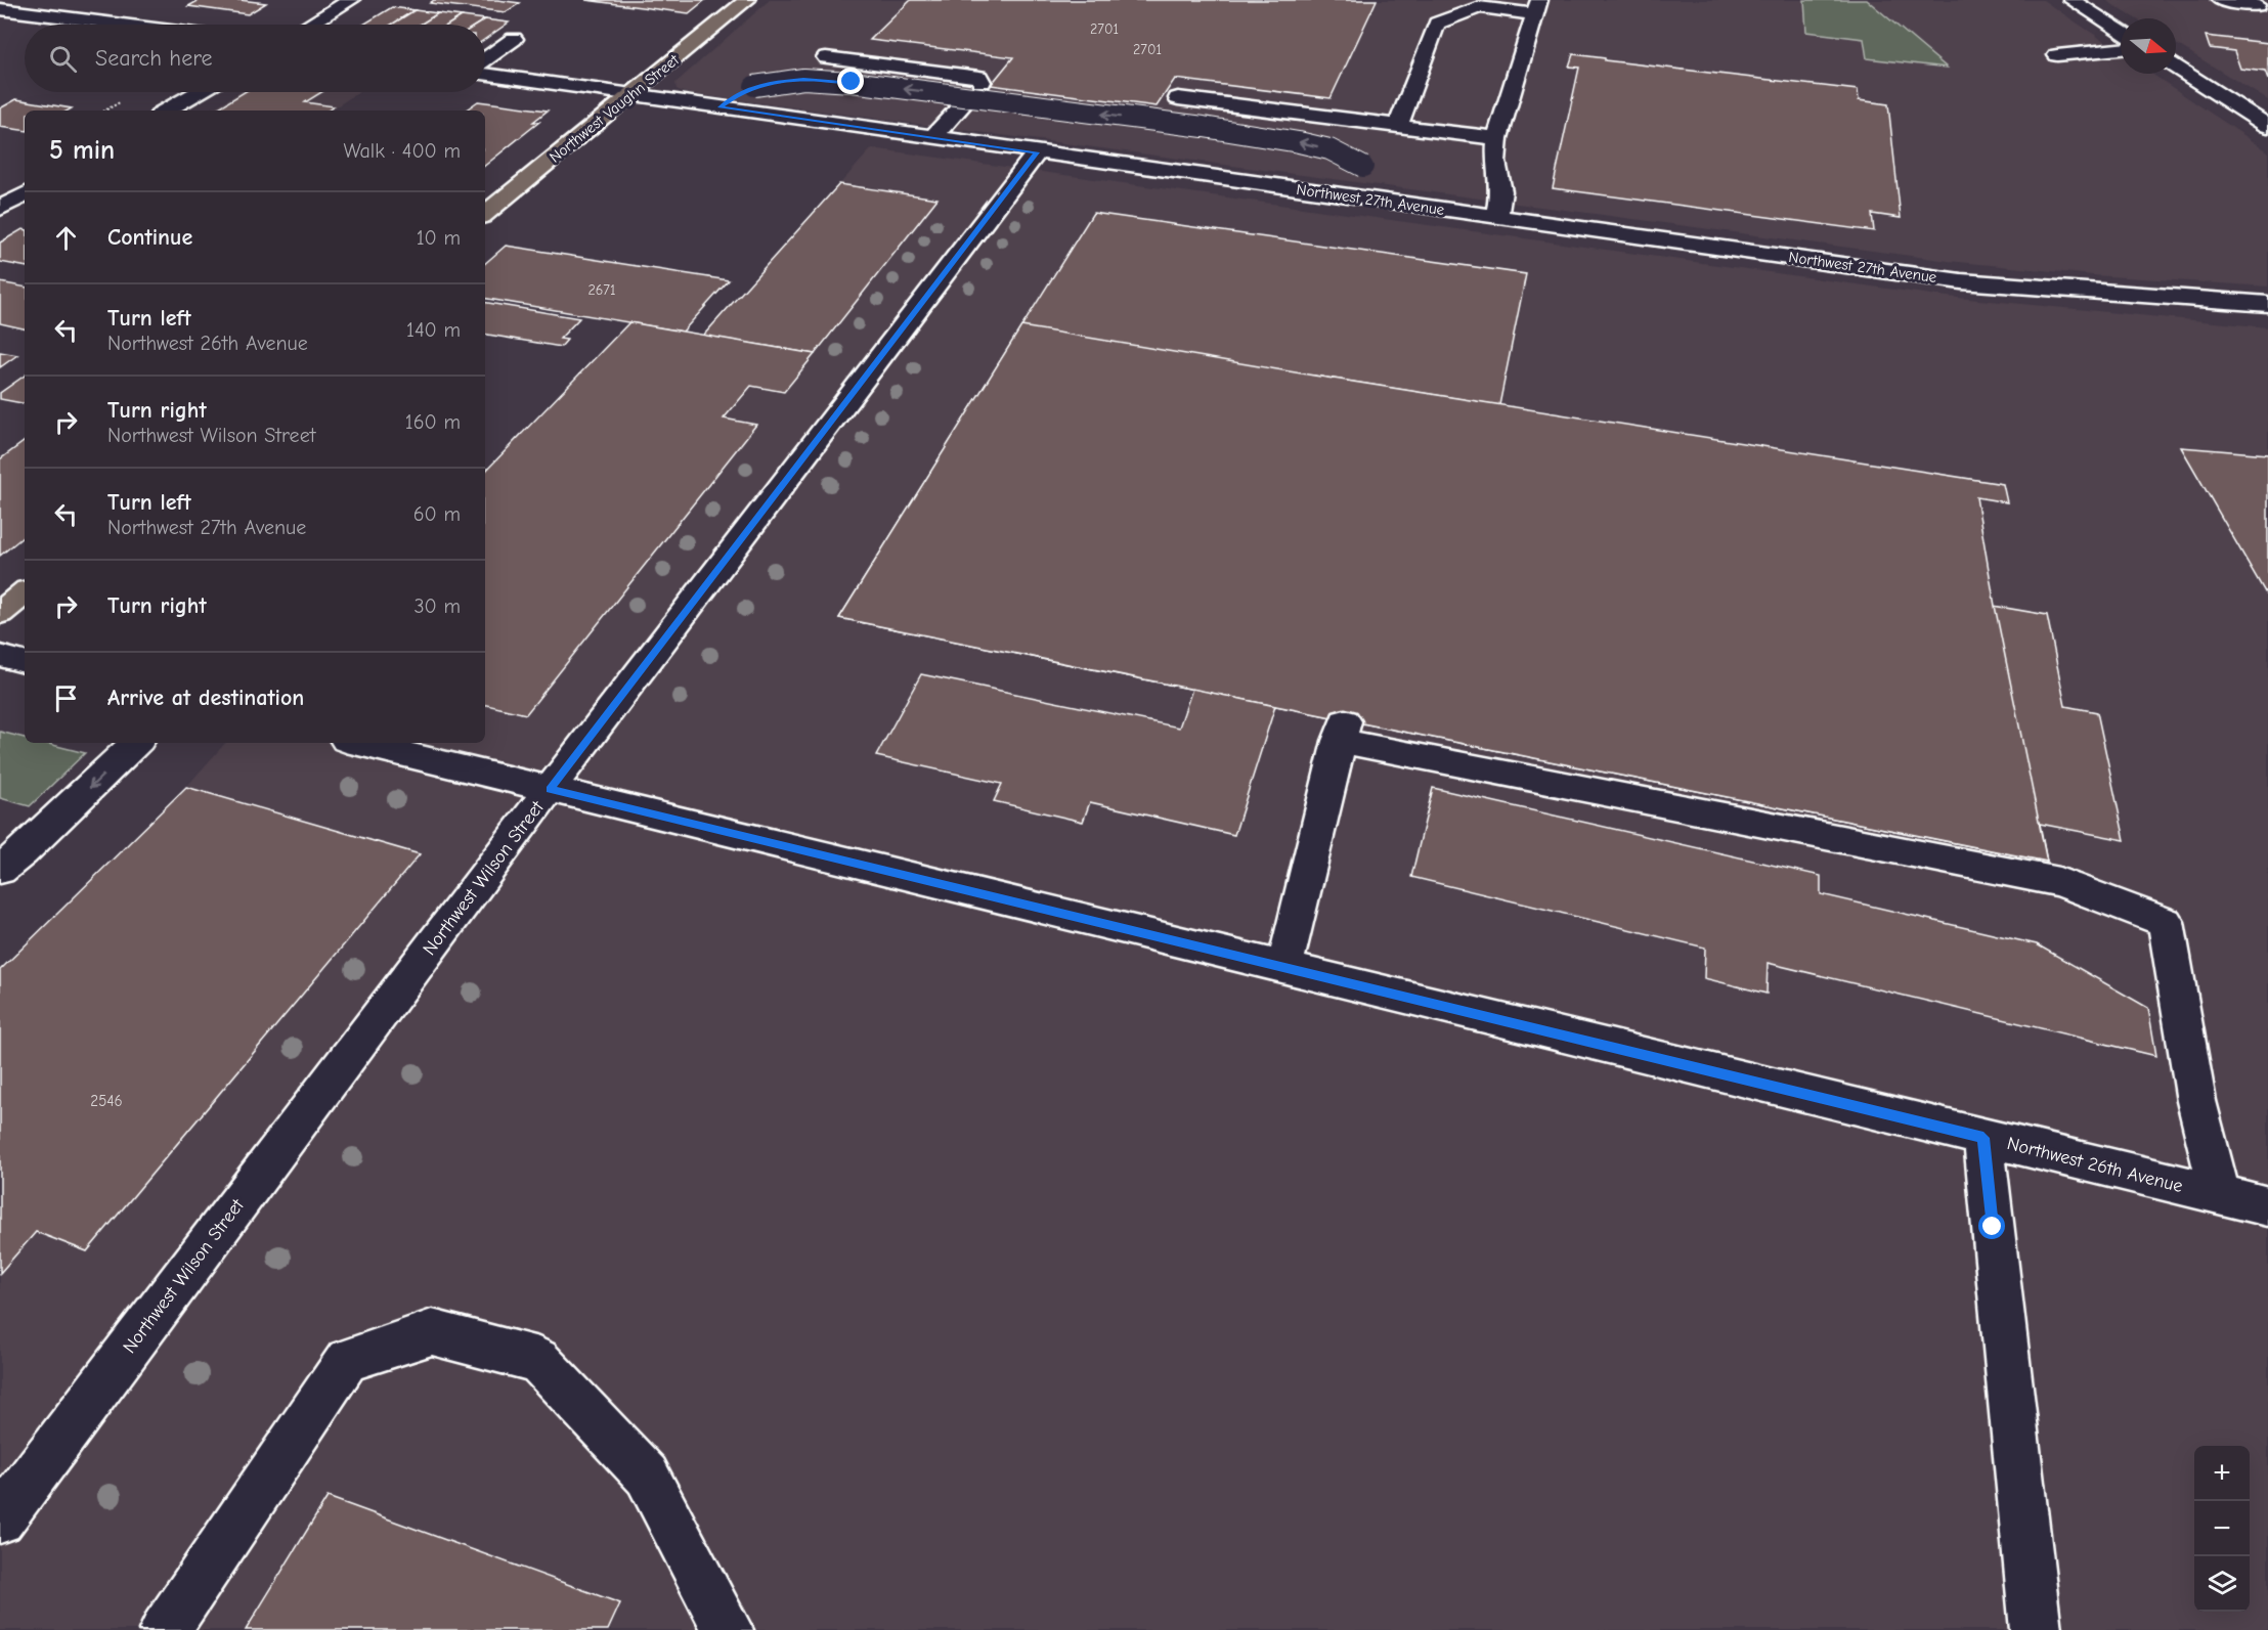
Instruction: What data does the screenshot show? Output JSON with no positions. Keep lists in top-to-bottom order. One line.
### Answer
{"streets":{"main road":["Northwest Vaughn Street"],"street":["Northwest 27th Avenue","Northwest Wilson Street","Northwest 26th Avenue"]},"crossings":[["Northwest Vaughn Street","Northwest 27th Avenue"],["Northwest 27th Avenue","Northwest Wilson Street"],["Northwest Wilson Street","Northwest 26th Avenue"]],"house_numbers":["2701","2701","2671","2546"],"north":"right","page":{"search":"Search here","heading":["5 min","Walk · 400 m"],"list":[["Continue","10 m"],["Turn left","Northwest 26th Avenue","140 m"],["Turn right","Northwest Wilson Street","160 m"],["Turn left","Northwest 27th Avenue","60 m"],["Turn right","30 m"],"Arrive at destination"],"map_buttons":["+","−"]}}
